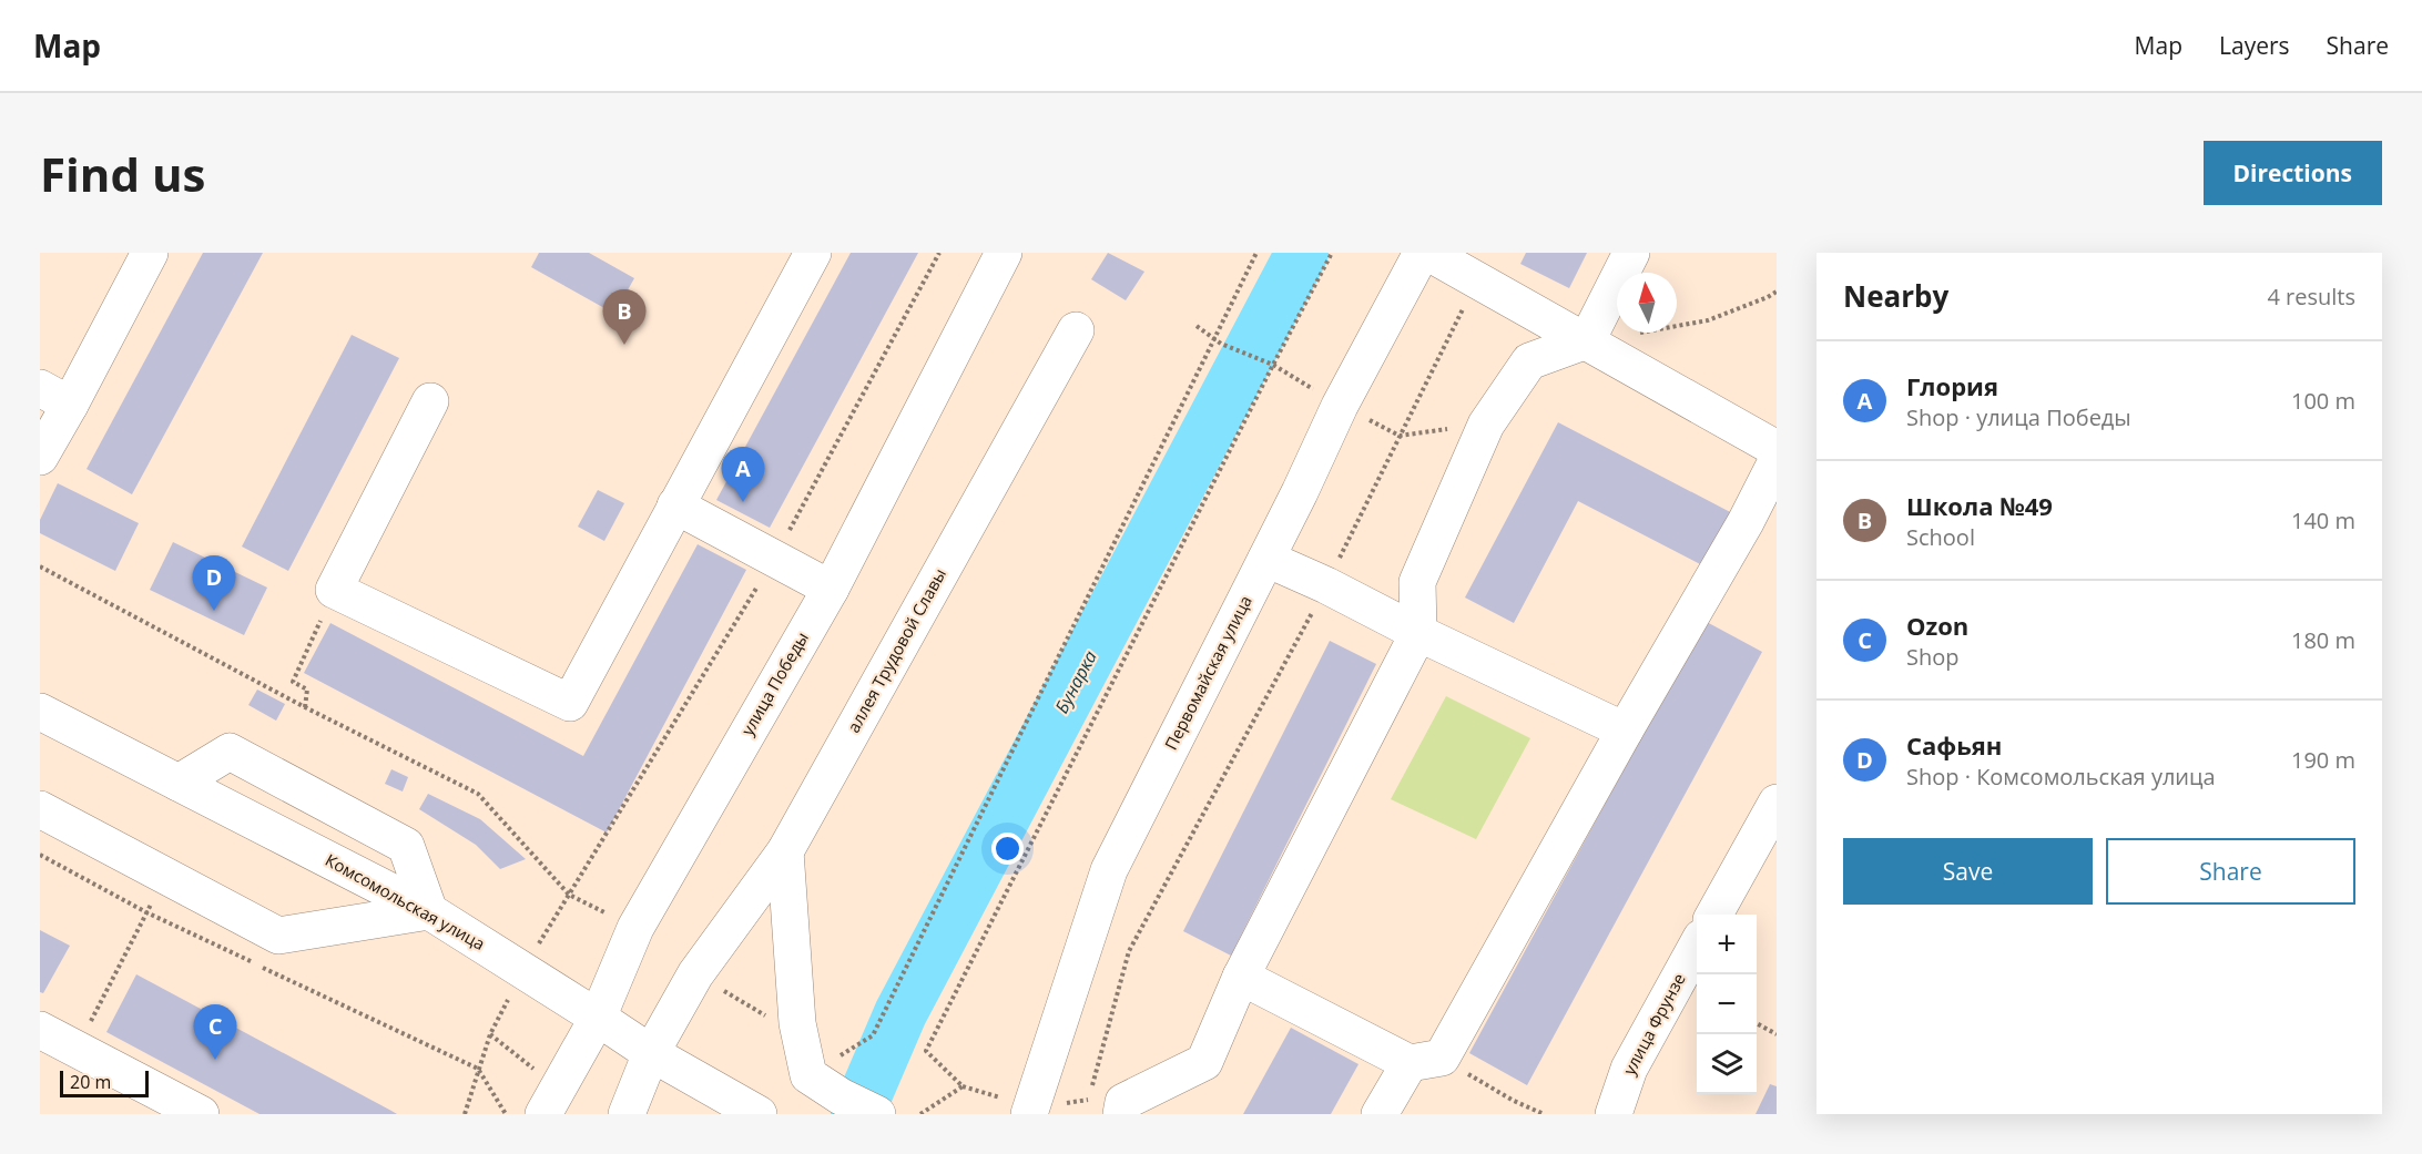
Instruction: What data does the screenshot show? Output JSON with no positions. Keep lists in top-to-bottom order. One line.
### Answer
{"streets":{"street":["аллея Трудовой Славы","Первомайская улица","улица Победы","Комсомольская улица","улица Фрунзе"]},"crossings":[["аллея Трудовой Славы","Комсомольская улица"],["улица Победы","Комсомольская улица"]],"water":["Бунарка"],"scale_bar":"20 m","north":"top","page":{"header":"Map","nav":["Map","Layers","Share"],"buttons":["Directions",["Save","Share"]],"title":"Find us","heading":["Nearby","4 results"],"pins":["B","A","D","C"],"list":[{"mark":"A","name":"Глория","note":"Shop · улица Победы","value":"100 m"},{"mark":"B","name":"Школа №49","note":"School","value":"140 m"},{"mark":"C","name":"Ozon","note":"Shop","value":"180 m"},{"mark":"D","name":"Сафьян","note":"Shop · Комсомольская улица","value":"190 m"}],"map_buttons":["+","−"],"scale":"20 m"}}
